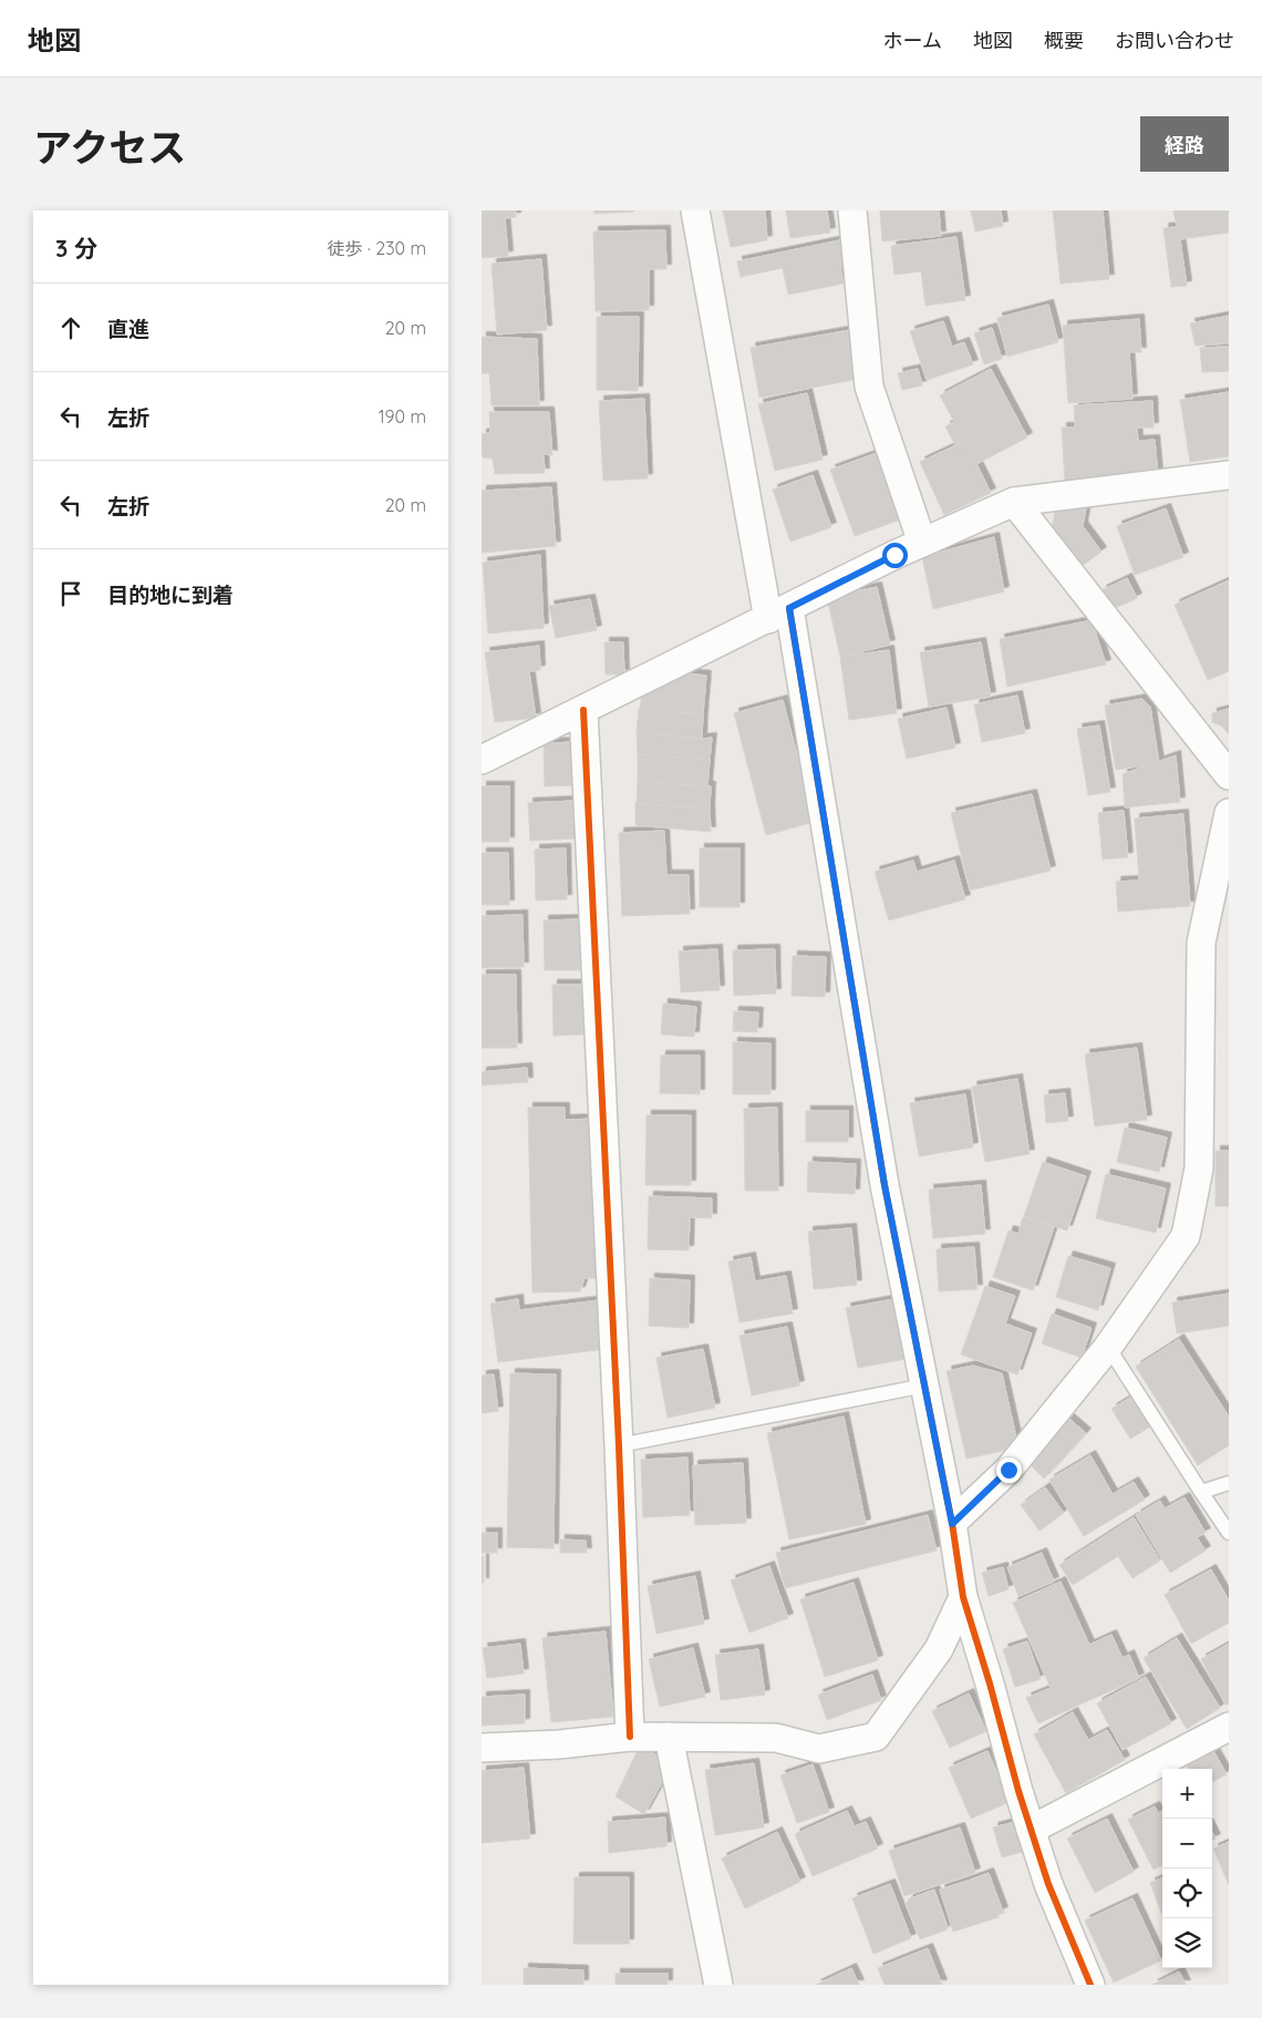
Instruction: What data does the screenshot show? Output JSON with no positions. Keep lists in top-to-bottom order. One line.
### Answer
{"page":{"header":"地図","nav":["ホーム","地図","概要","お問い合わせ"],"title":"アクセス","buttons":"経路","heading":["3 分","徒歩 · 230 m"],"list":[["直進","20 m"],["左折","190 m"],["左折","20 m"],"目的地に到着"],"map_buttons":["+","−"]}}
